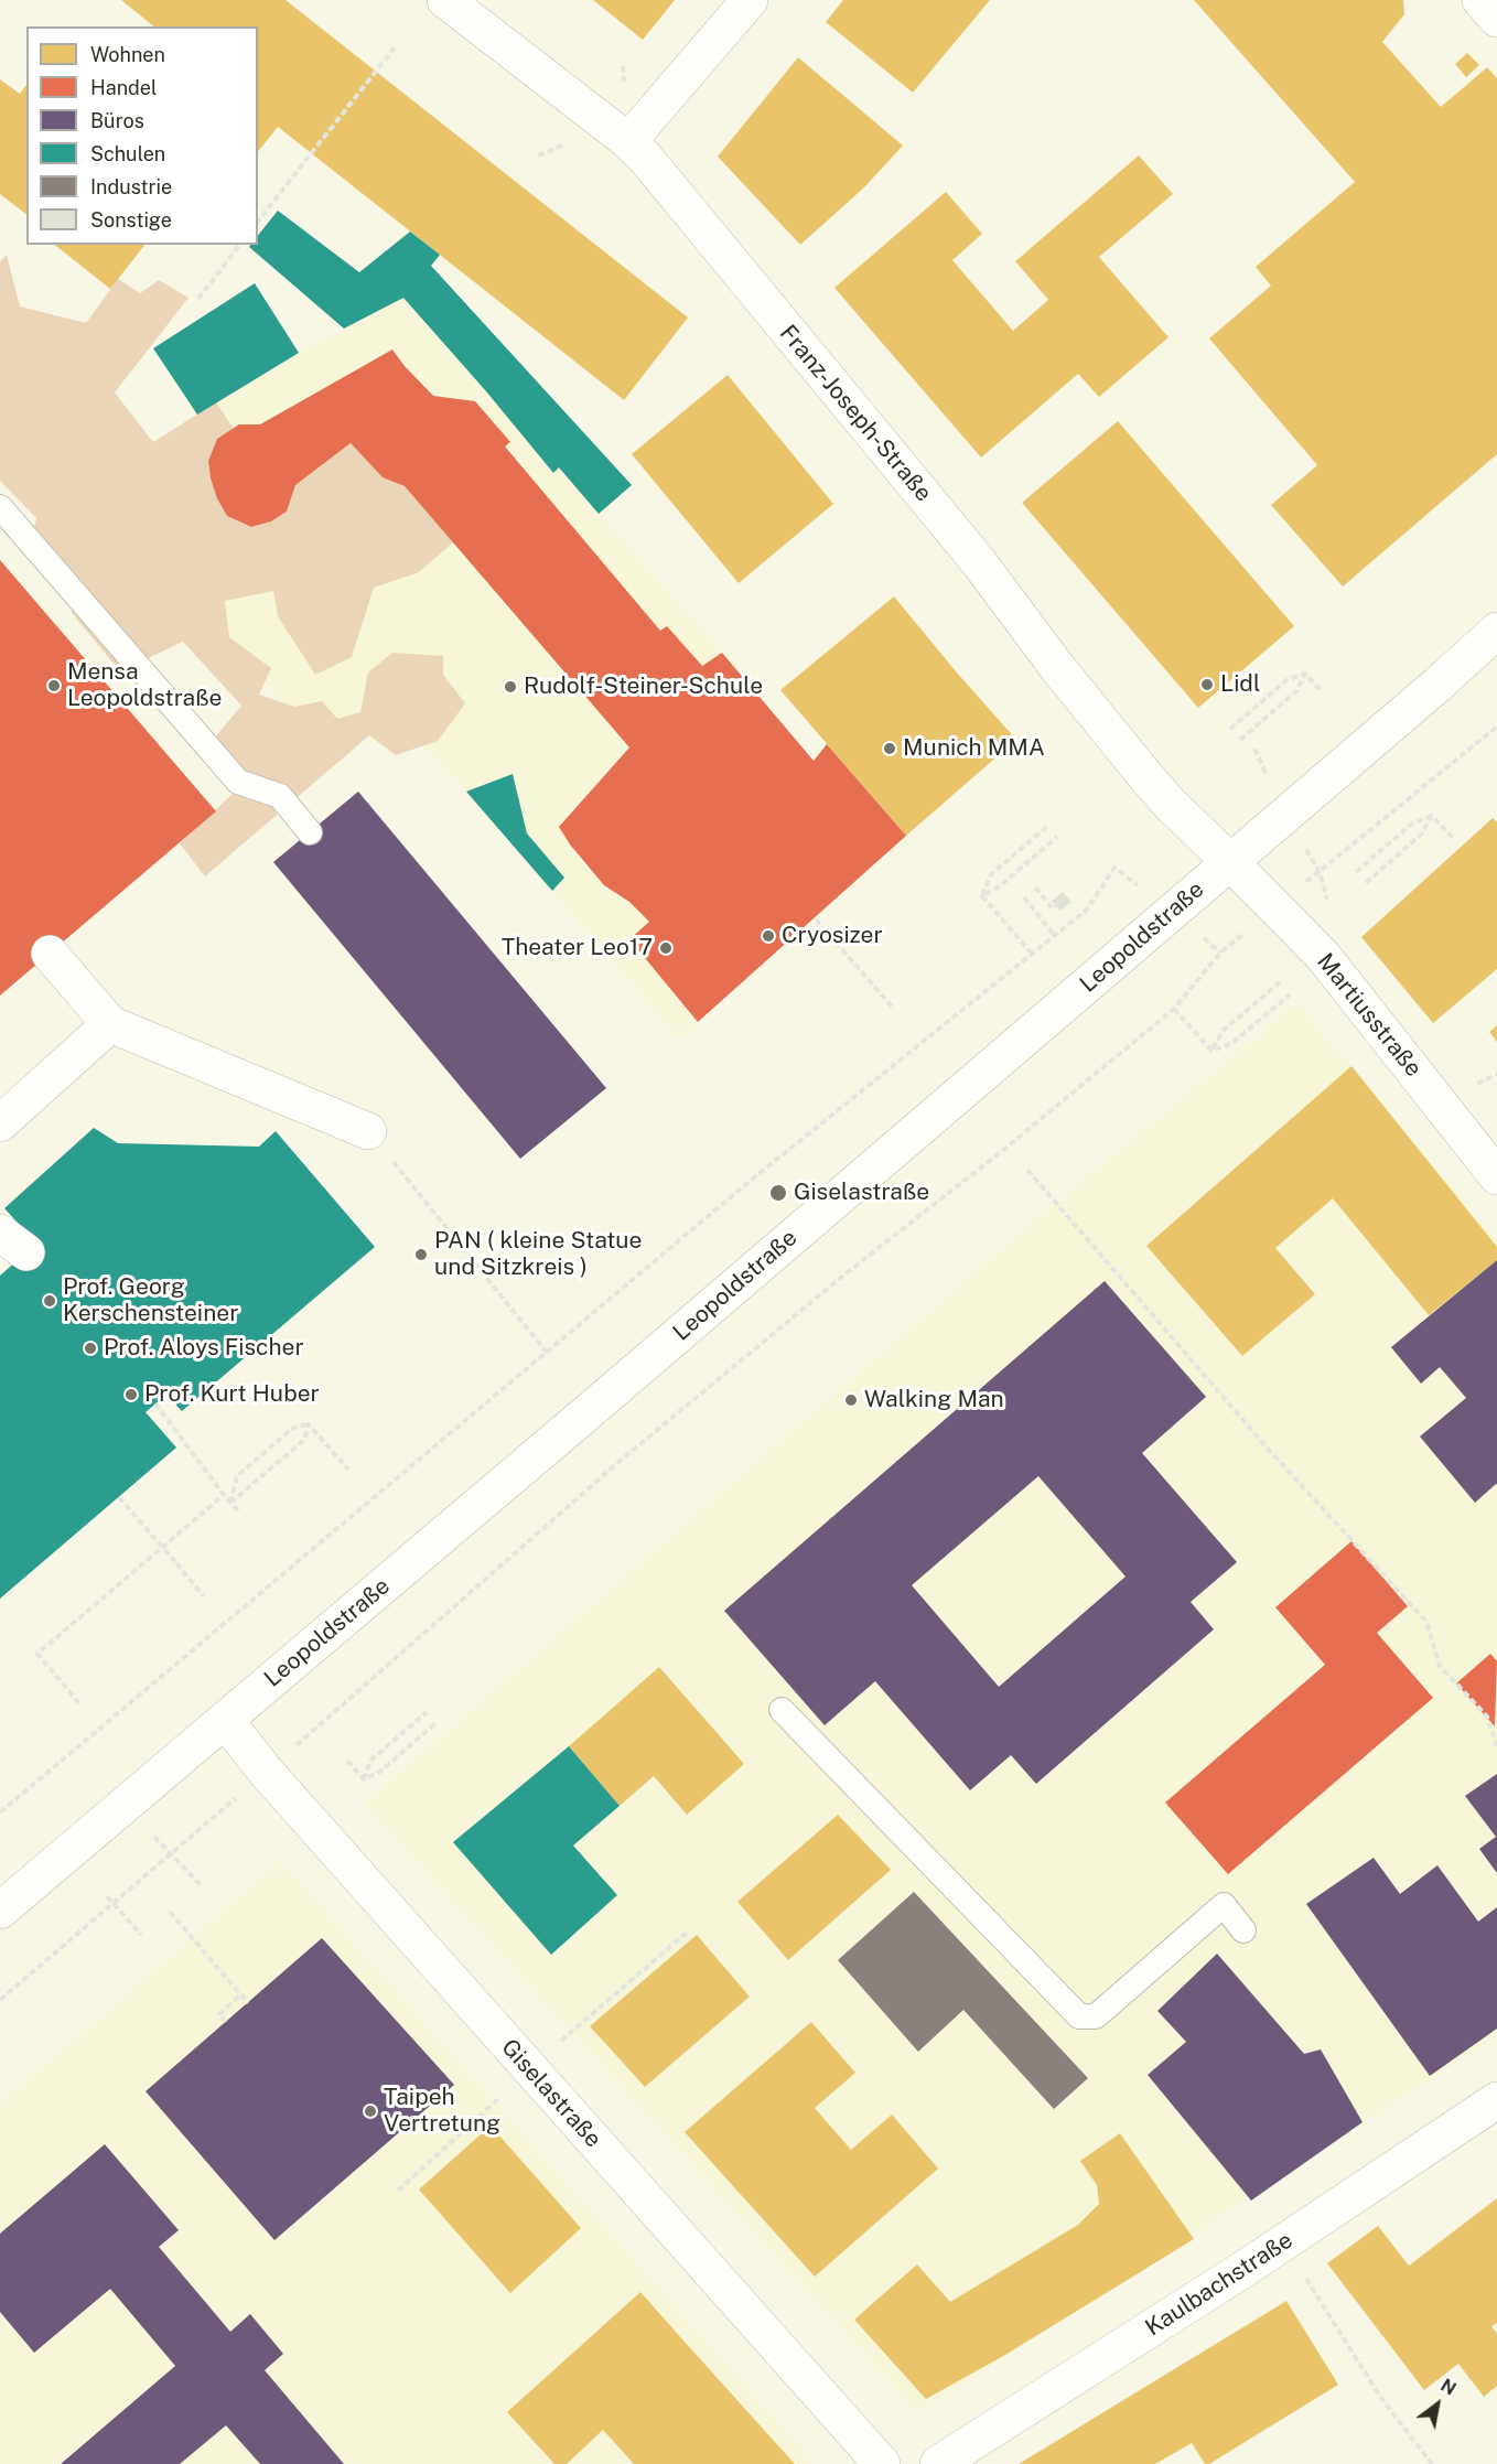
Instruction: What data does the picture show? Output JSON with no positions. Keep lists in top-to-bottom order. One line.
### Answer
{"streets":{"main road":["Franz-Joseph-Straße","Leopoldstraße","Martiusstraße","Giselastraße","Kaulbachstraße"]},"crossings":[["Franz-Joseph-Straße","Leopoldstraße"],["Franz-Joseph-Straße","Martiusstraße"],["Leopoldstraße","Martiusstraße"],["Leopoldstraße","Giselastraße"]],"places":["Lidl","Mensa Leopoldstraße","Rudolf-Steiner-Schule","Munich MMA","Cryosizer","Theater Leo17","Giselastraße","PAN ( kleine Statue und Sitzkreis )","Prof. Georg Kerschensteiner","Prof. Aloys Fischer","Prof. Kurt Huber","Walking Man","Taipeh Vertretung"],"legend":["Wohnen","Handel","Büros","Schulen","Industrie","Sonstige"],"north":"top right"}
